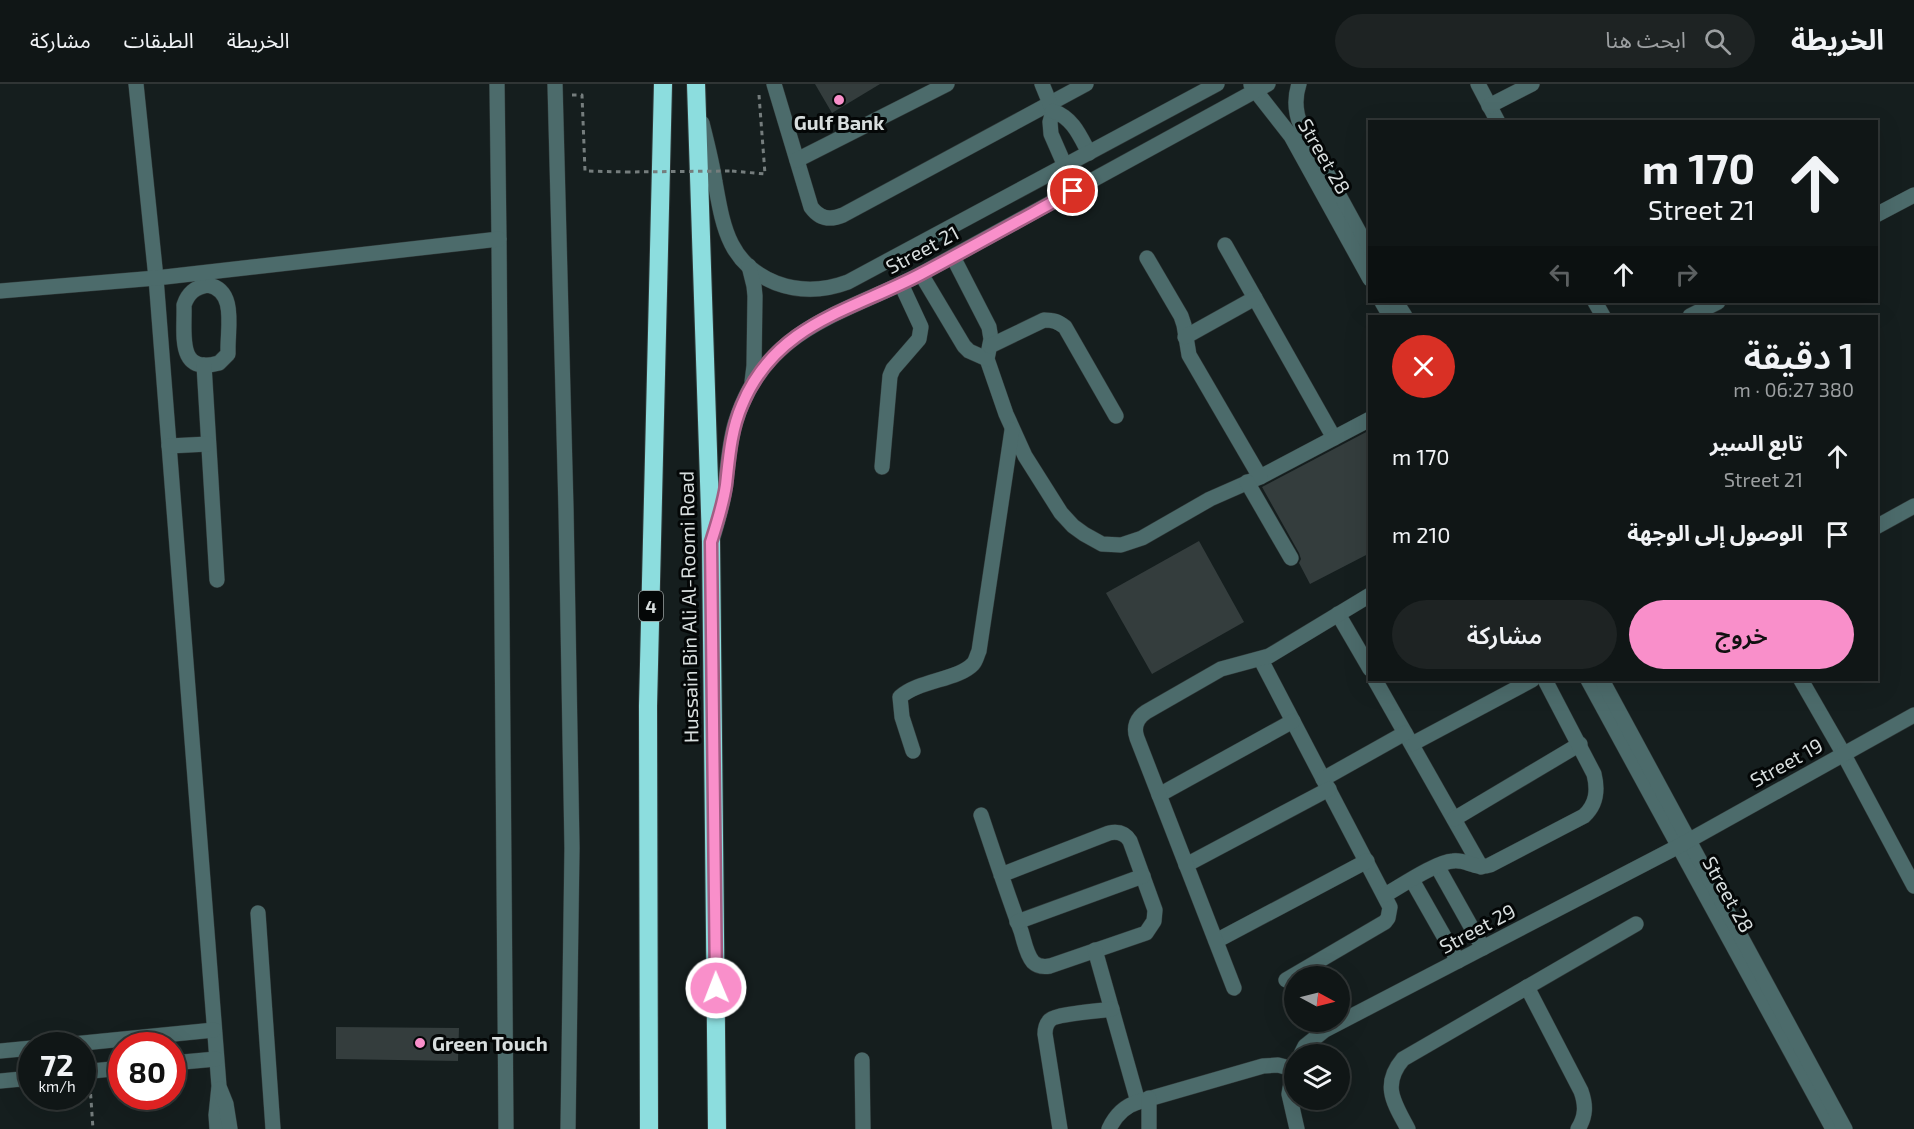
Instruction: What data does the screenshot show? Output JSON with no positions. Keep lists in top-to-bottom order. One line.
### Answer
{"streets":{"highway":["4","Hussain Bin Ali Al-Roomi Road"],"street":["Street 28","Street 21","Street 19","Street 29"]},"crossings":[["Street 28","Street 21"],["Street 28","Street 19"],["Street 28","Street 29"],["Street 21","Hussain Bin Ali Al-Roomi Road"],["Street 19","Street 29"]],"places":["Gulf Bank","Green Touch"],"north":"right","page":{"header":"الخريطة","search":"ابحث هنا","nav":["الخريطة","الطبقات","مشاركة"],"turn":["170 m","Street 21"],"heading":["1 دقيقة","380 m · 06:27"],"list":[{"name":"تابع السير","note":"Street 21","value":"170 m"},{"name":"الوصول إلى الوجهة","value":"210 m"}],"buttons":["خروج","مشاركة"],"speed":"72 km/h","limit":"80"}}
